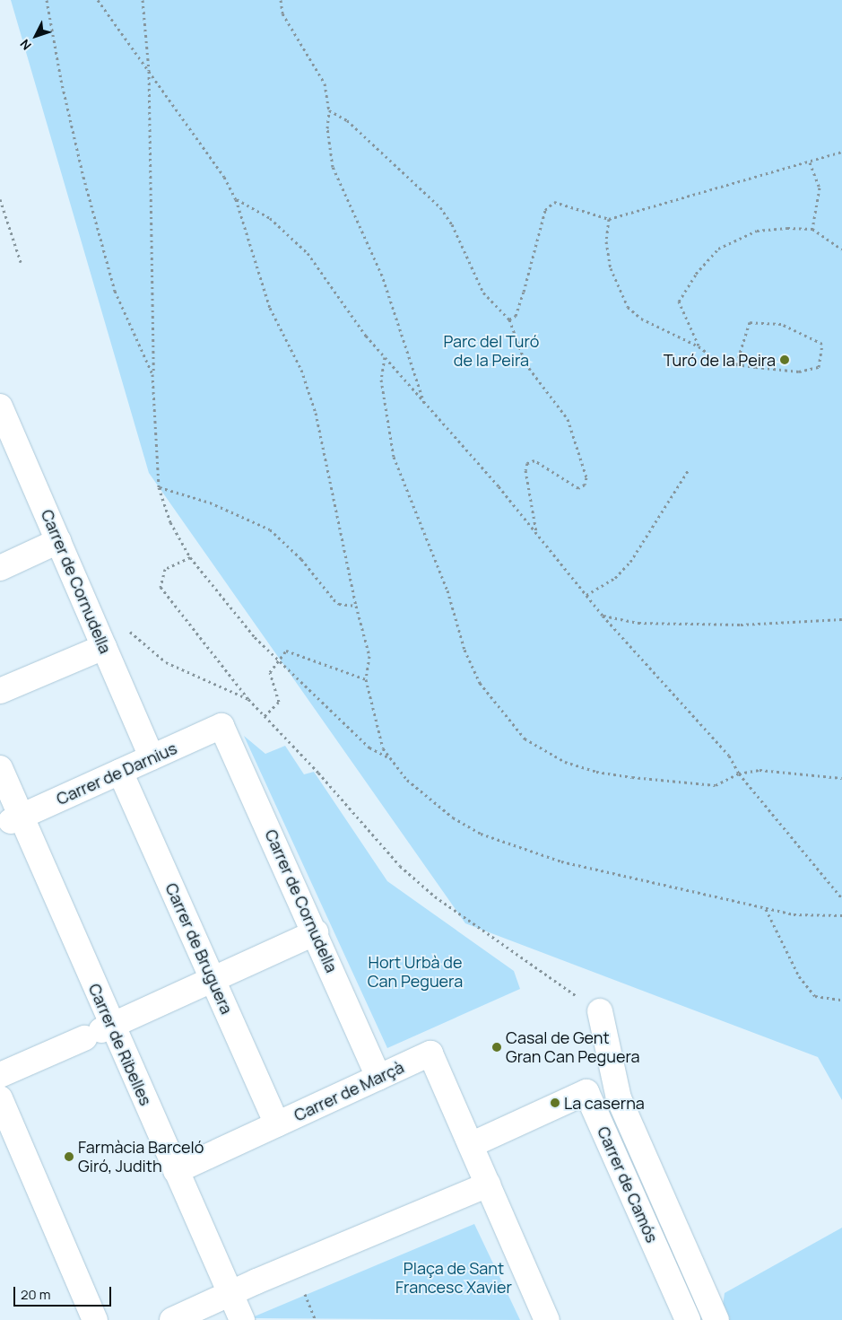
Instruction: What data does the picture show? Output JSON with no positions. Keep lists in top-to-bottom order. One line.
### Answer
{"streets":{"street":["Carrer de Cornudella","Carrer de Darnius","Carrer de Bruguera","Carrer de Ribelles","Carrer de Marçà","Carrer de Camós"]},"crossings":[["Carrer de Cornudella","Carrer de Darnius"],["Carrer de Cornudella","Carrer de Marçà"],["Carrer de Darnius","Carrer de Bruguera"],["Carrer de Darnius","Carrer de Ribelles"],["Carrer de Bruguera","Carrer de Marçà"],["Carrer de Ribelles","Carrer de Marçà"],["Carrer de Marçà","Carrer de Camós"]],"parks":["Parc del Turó de la Peira","Hort Urbà de Can Peguera","Plaça de Sant Francesc Xavier"],"places":["Turó de la Peira","Casal de Gent Gran Can Peguera","La caserna","Farmàcia Barceló Giró, Judith"],"scale_bar":"20 m","north":"bottom left"}
